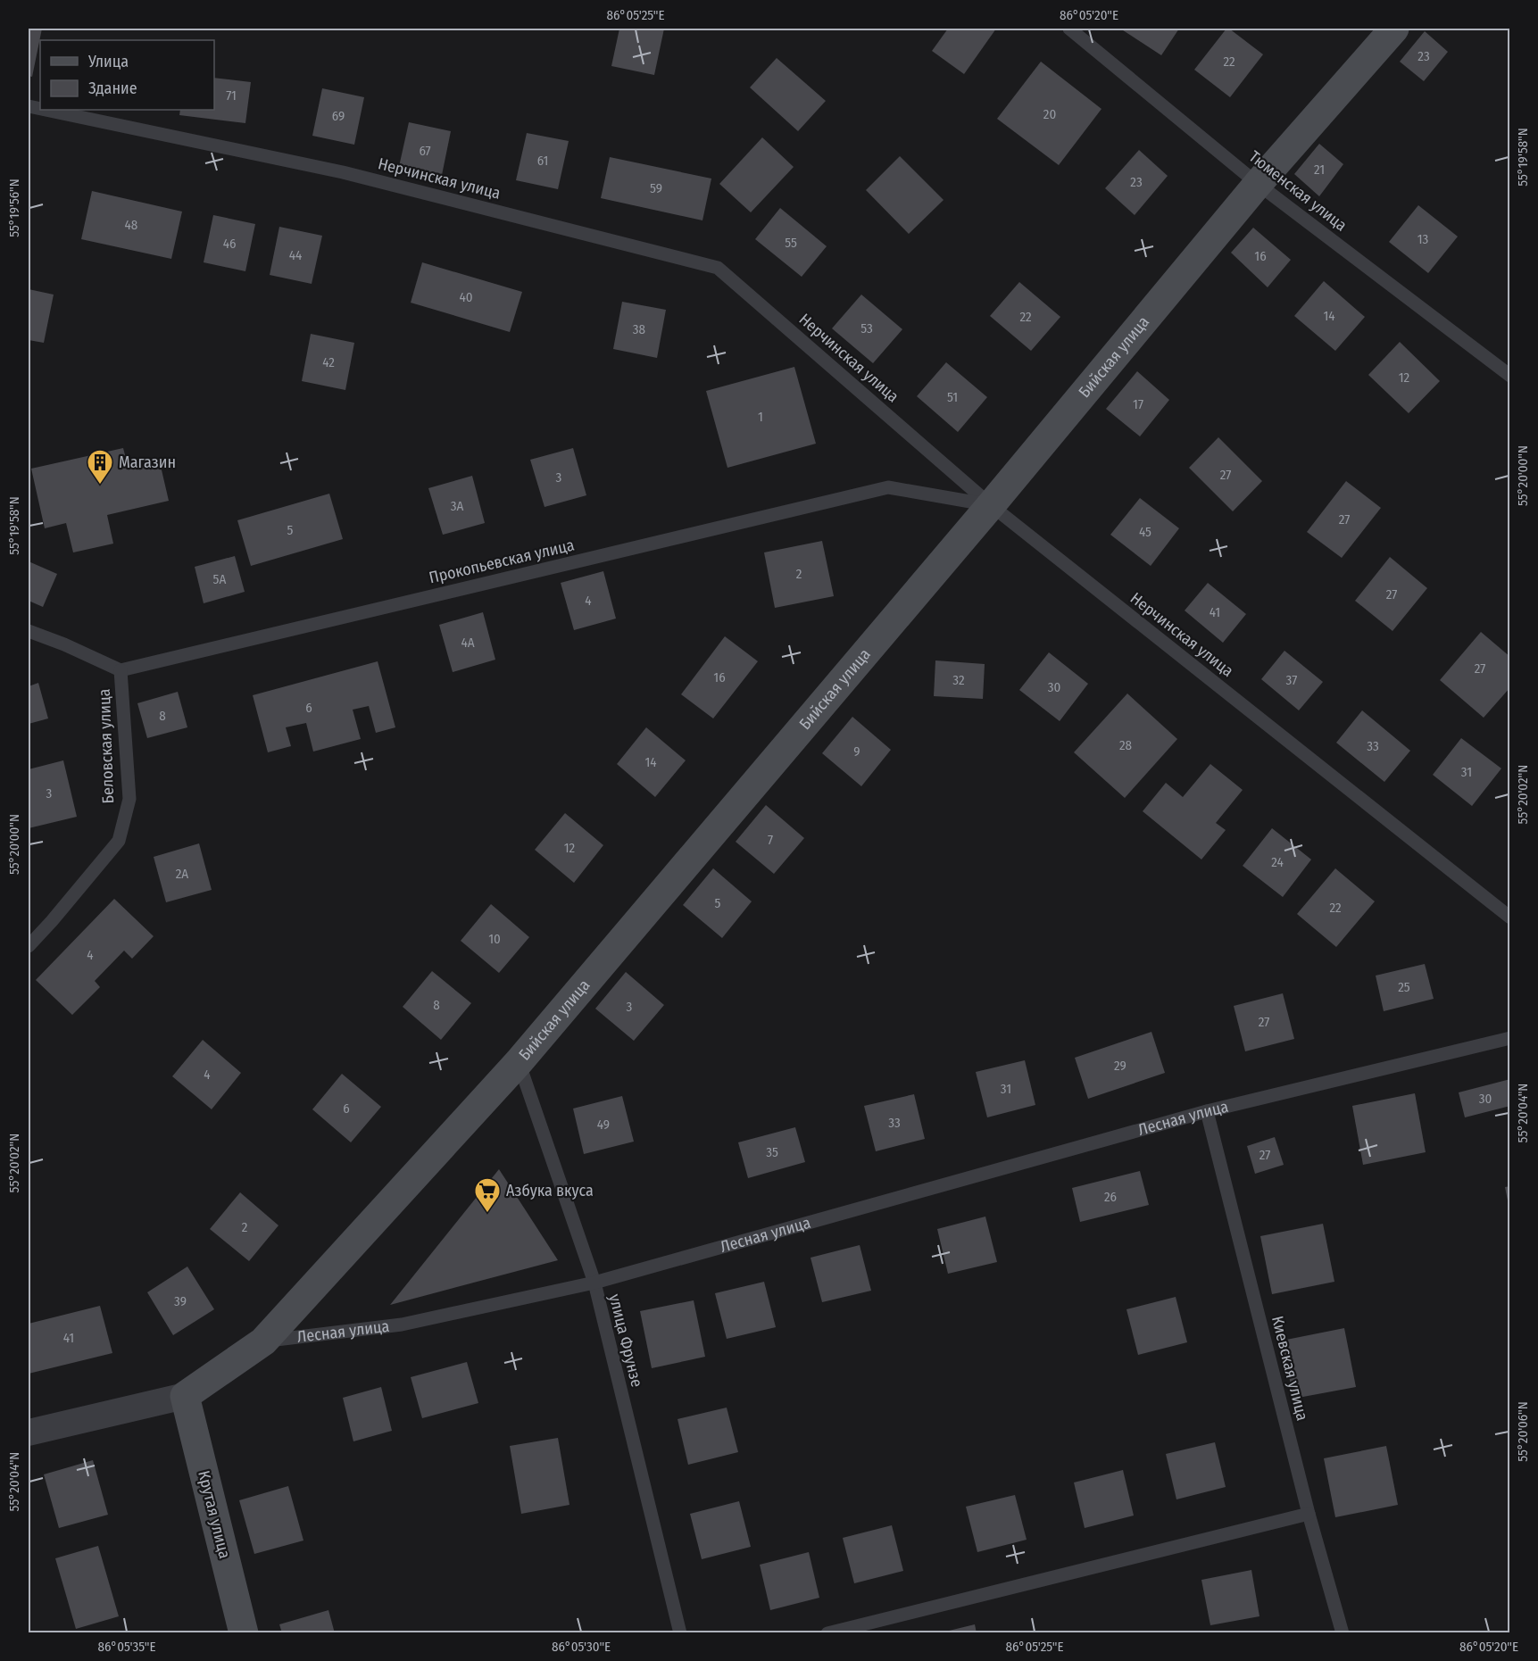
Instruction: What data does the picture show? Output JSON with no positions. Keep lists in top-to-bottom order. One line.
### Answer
{"streets":{"street":["Бийская улица","Лесная улица","Крутая улица"],"lane":["Нерчинская улица","Тюменская улица","Прокопьевская улица","Беловская улица","улица Фрунзе","Киевская улица"]},"crossings":[["Нерчинская улица","Бийская улица"],["Нерчинская улица","Прокопьевская улица"],["Тюменская улица","Бийская улица"],["Бийская улица","Прокопьевская улица"],["Бийская улица","Лесная улица"],["Бийская улица","улица Фрунзе"],["Прокопьевская улица","Беловская улица"],["Лесная улица","улица Фрунзе"],["Лесная улица","Киевская улица"],["Лесная улица","Крутая улица"]],"places":{"building":["Магазин"],"supermarket":["Азбука вкуса"]},"house_numbers":["23","22","71","20","69","67","61","21","23","59","48","13","55","46","44","16","40","14","22","53","38","42","12","51","17","1","27","3","3А","27","5","45","2","5А","27","4","41","4А","27","16","32","37","30","6","8","28","33","9","14","31","3","7","12","24","2А","5","22","10","4","25","8","3","27","29","4","31","30","6","33","49","35","27","26","2","39","41"],"legend":["Улица","Здание"],"coordinates":["86°05'25\"E","86°05'20\"E","55°19'58\"N","55°19'56\"N","55°20'00\"N","55°20'02\"N","55°20'04\"N","55°20'06\"N","86°05'35\"E","86°05'30\"E"]}
